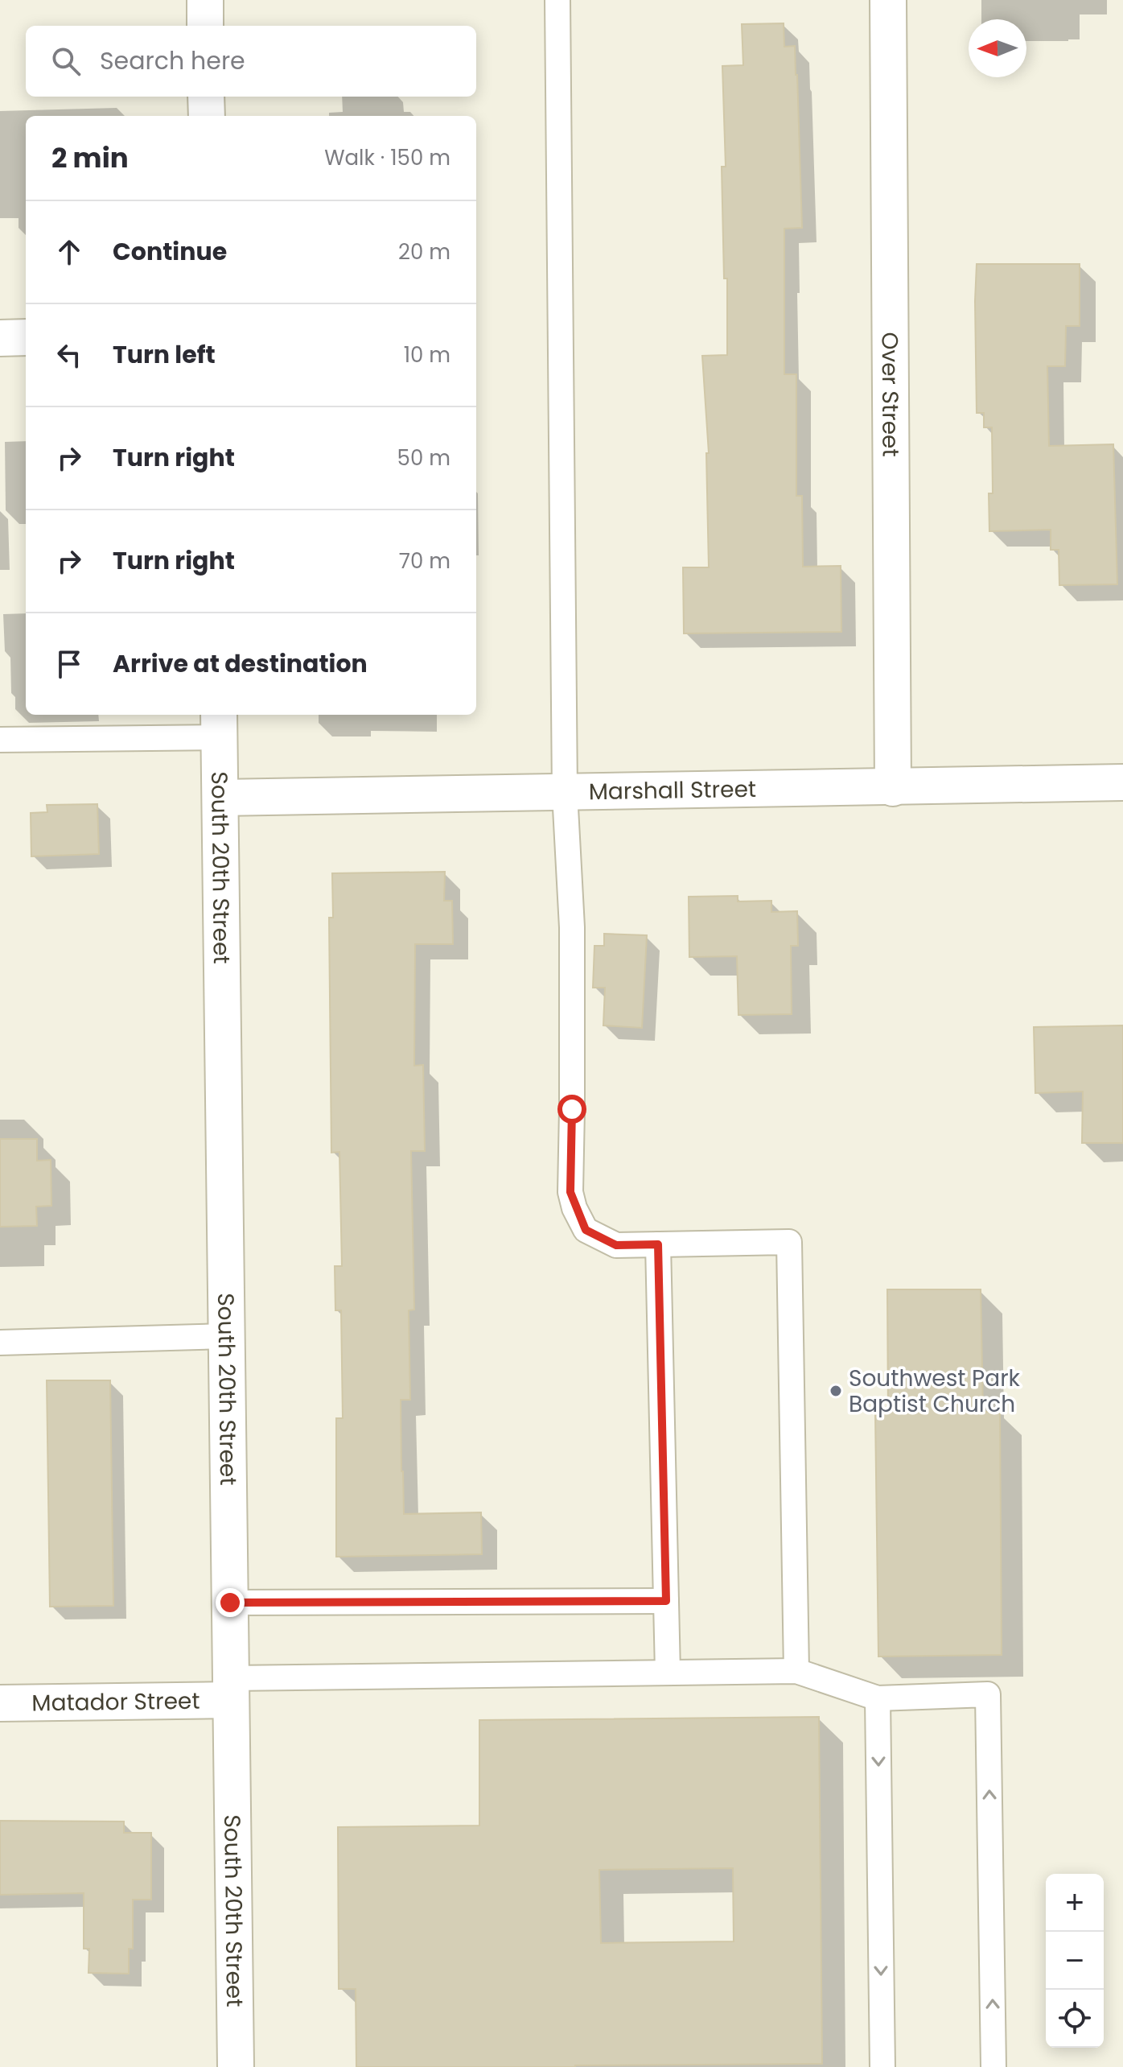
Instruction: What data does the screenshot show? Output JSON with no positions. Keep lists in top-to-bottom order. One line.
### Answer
{"streets":{"street":["Over Street","Marshall Street","South 20th Street","Matador Street"]},"crossings":[["Over Street","Marshall Street"],["Marshall Street","South 20th Street"],["South 20th Street","Matador Street"]],"places":["Southwest Park Baptist Church"],"north":"left","page":{"search":"Search here","heading":["2 min","Walk · 150 m"],"list":[["Continue","20 m"],["Turn left","10 m"],["Turn right","50 m"],["Turn right","70 m"],"Arrive at destination"],"map_buttons":["+","−"]}}
